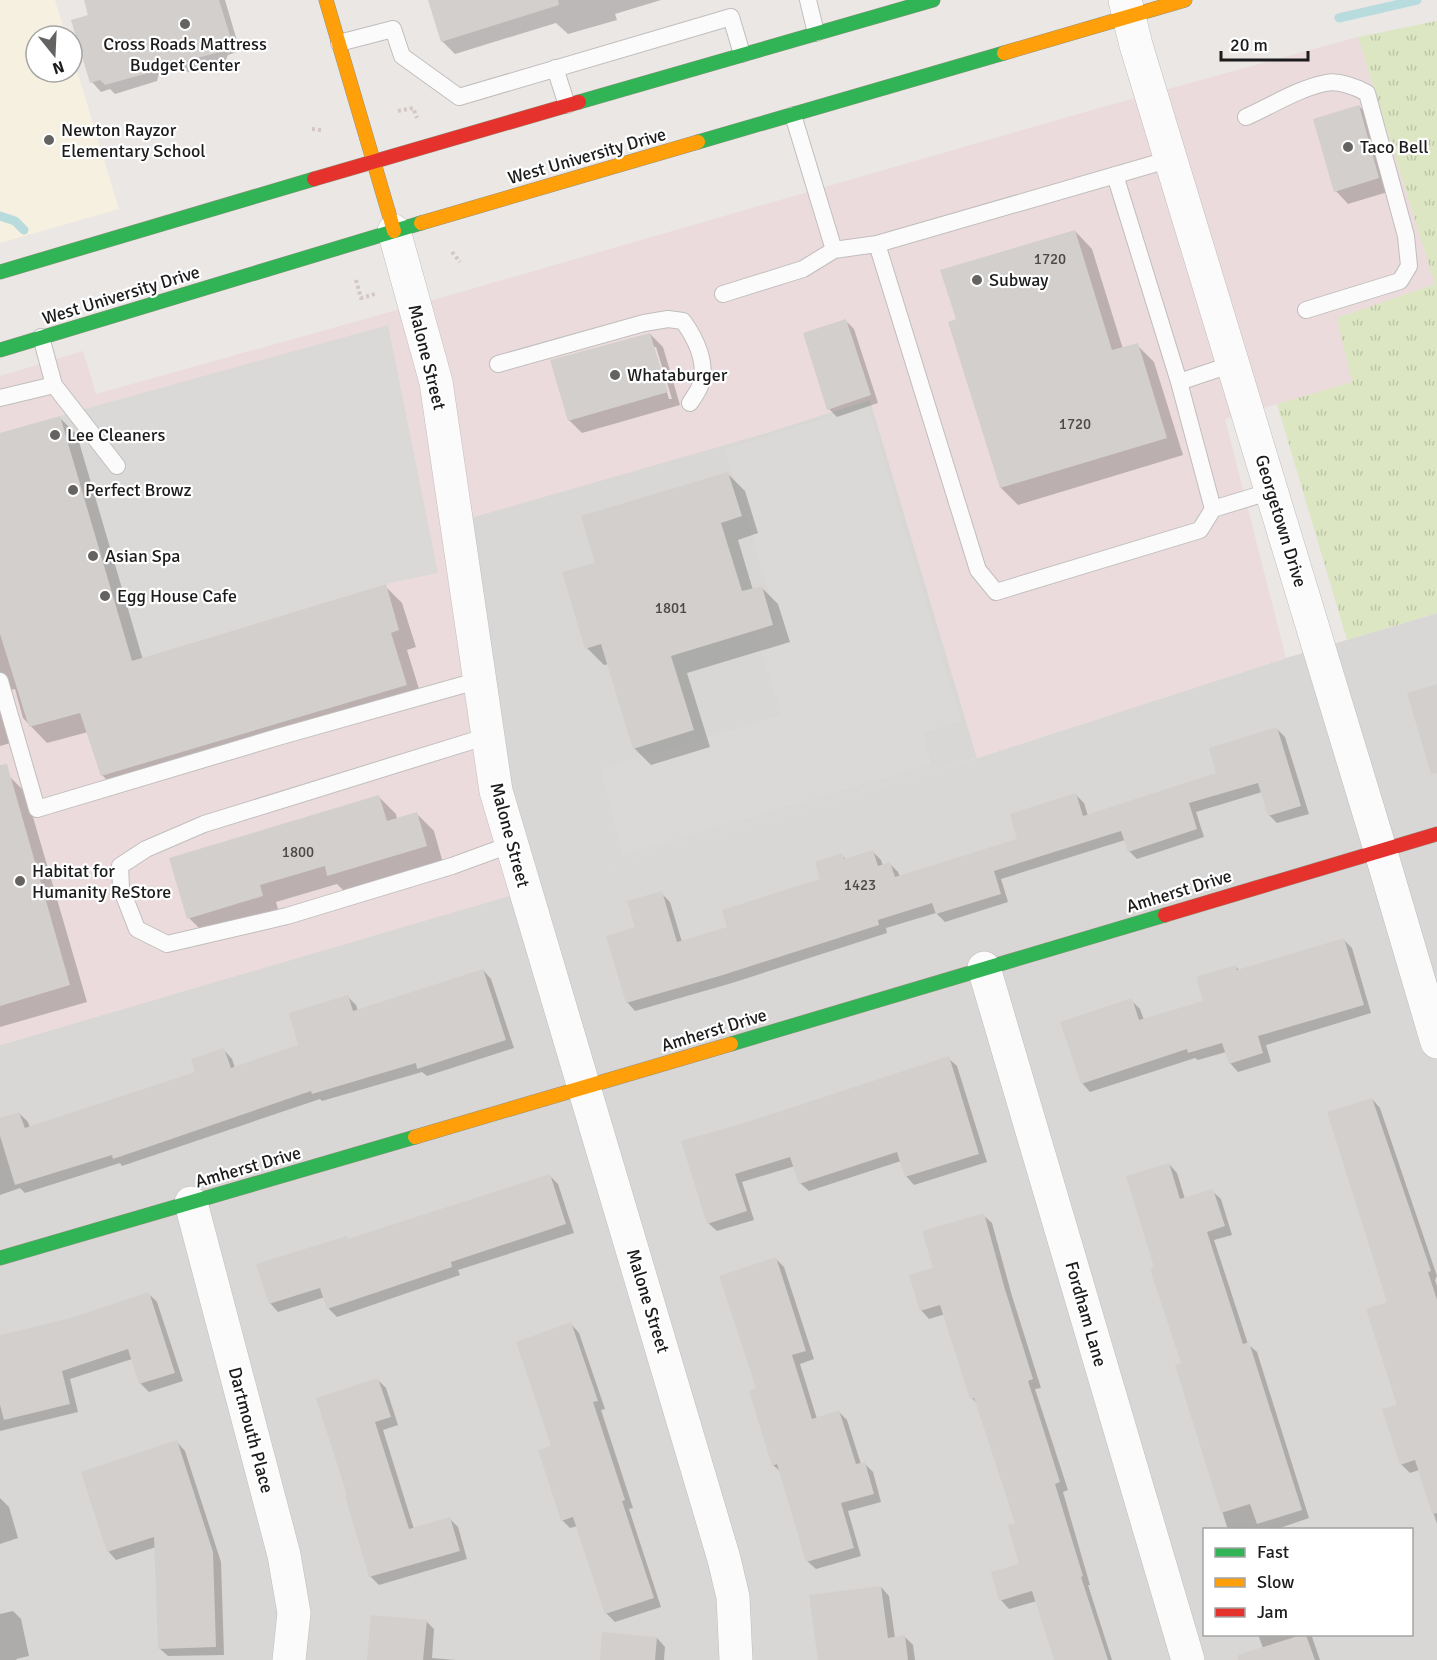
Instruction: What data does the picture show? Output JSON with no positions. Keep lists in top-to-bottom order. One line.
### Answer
{"streets":{"main road":["West University Drive","Malone Street","Amherst Drive"],"street":["Georgetown Drive","Fordham Lane","Dartmouth Place"]},"crossings":[["West University Drive","Malone Street"],["West University Drive","Georgetown Drive"],["Malone Street","Amherst Drive"],["Georgetown Drive","Amherst Drive"],["Amherst Drive","Fordham Lane"],["Amherst Drive","Dartmouth Place"]],"places":["Cross Roads Mattress Budget Center","Newton Rayzor Elementary School","Taco Bell","Subway","Whataburger","Lee Cleaners","Perfect Browz","Asian Spa","Egg House Cafe","Habitat for Humanity ReStore"],"house_numbers":["1720","1720","1801","1800","1423"],"legend":["Fast","Slow","Jam"],"scale_bar":"20 m","north":"bottom"}
